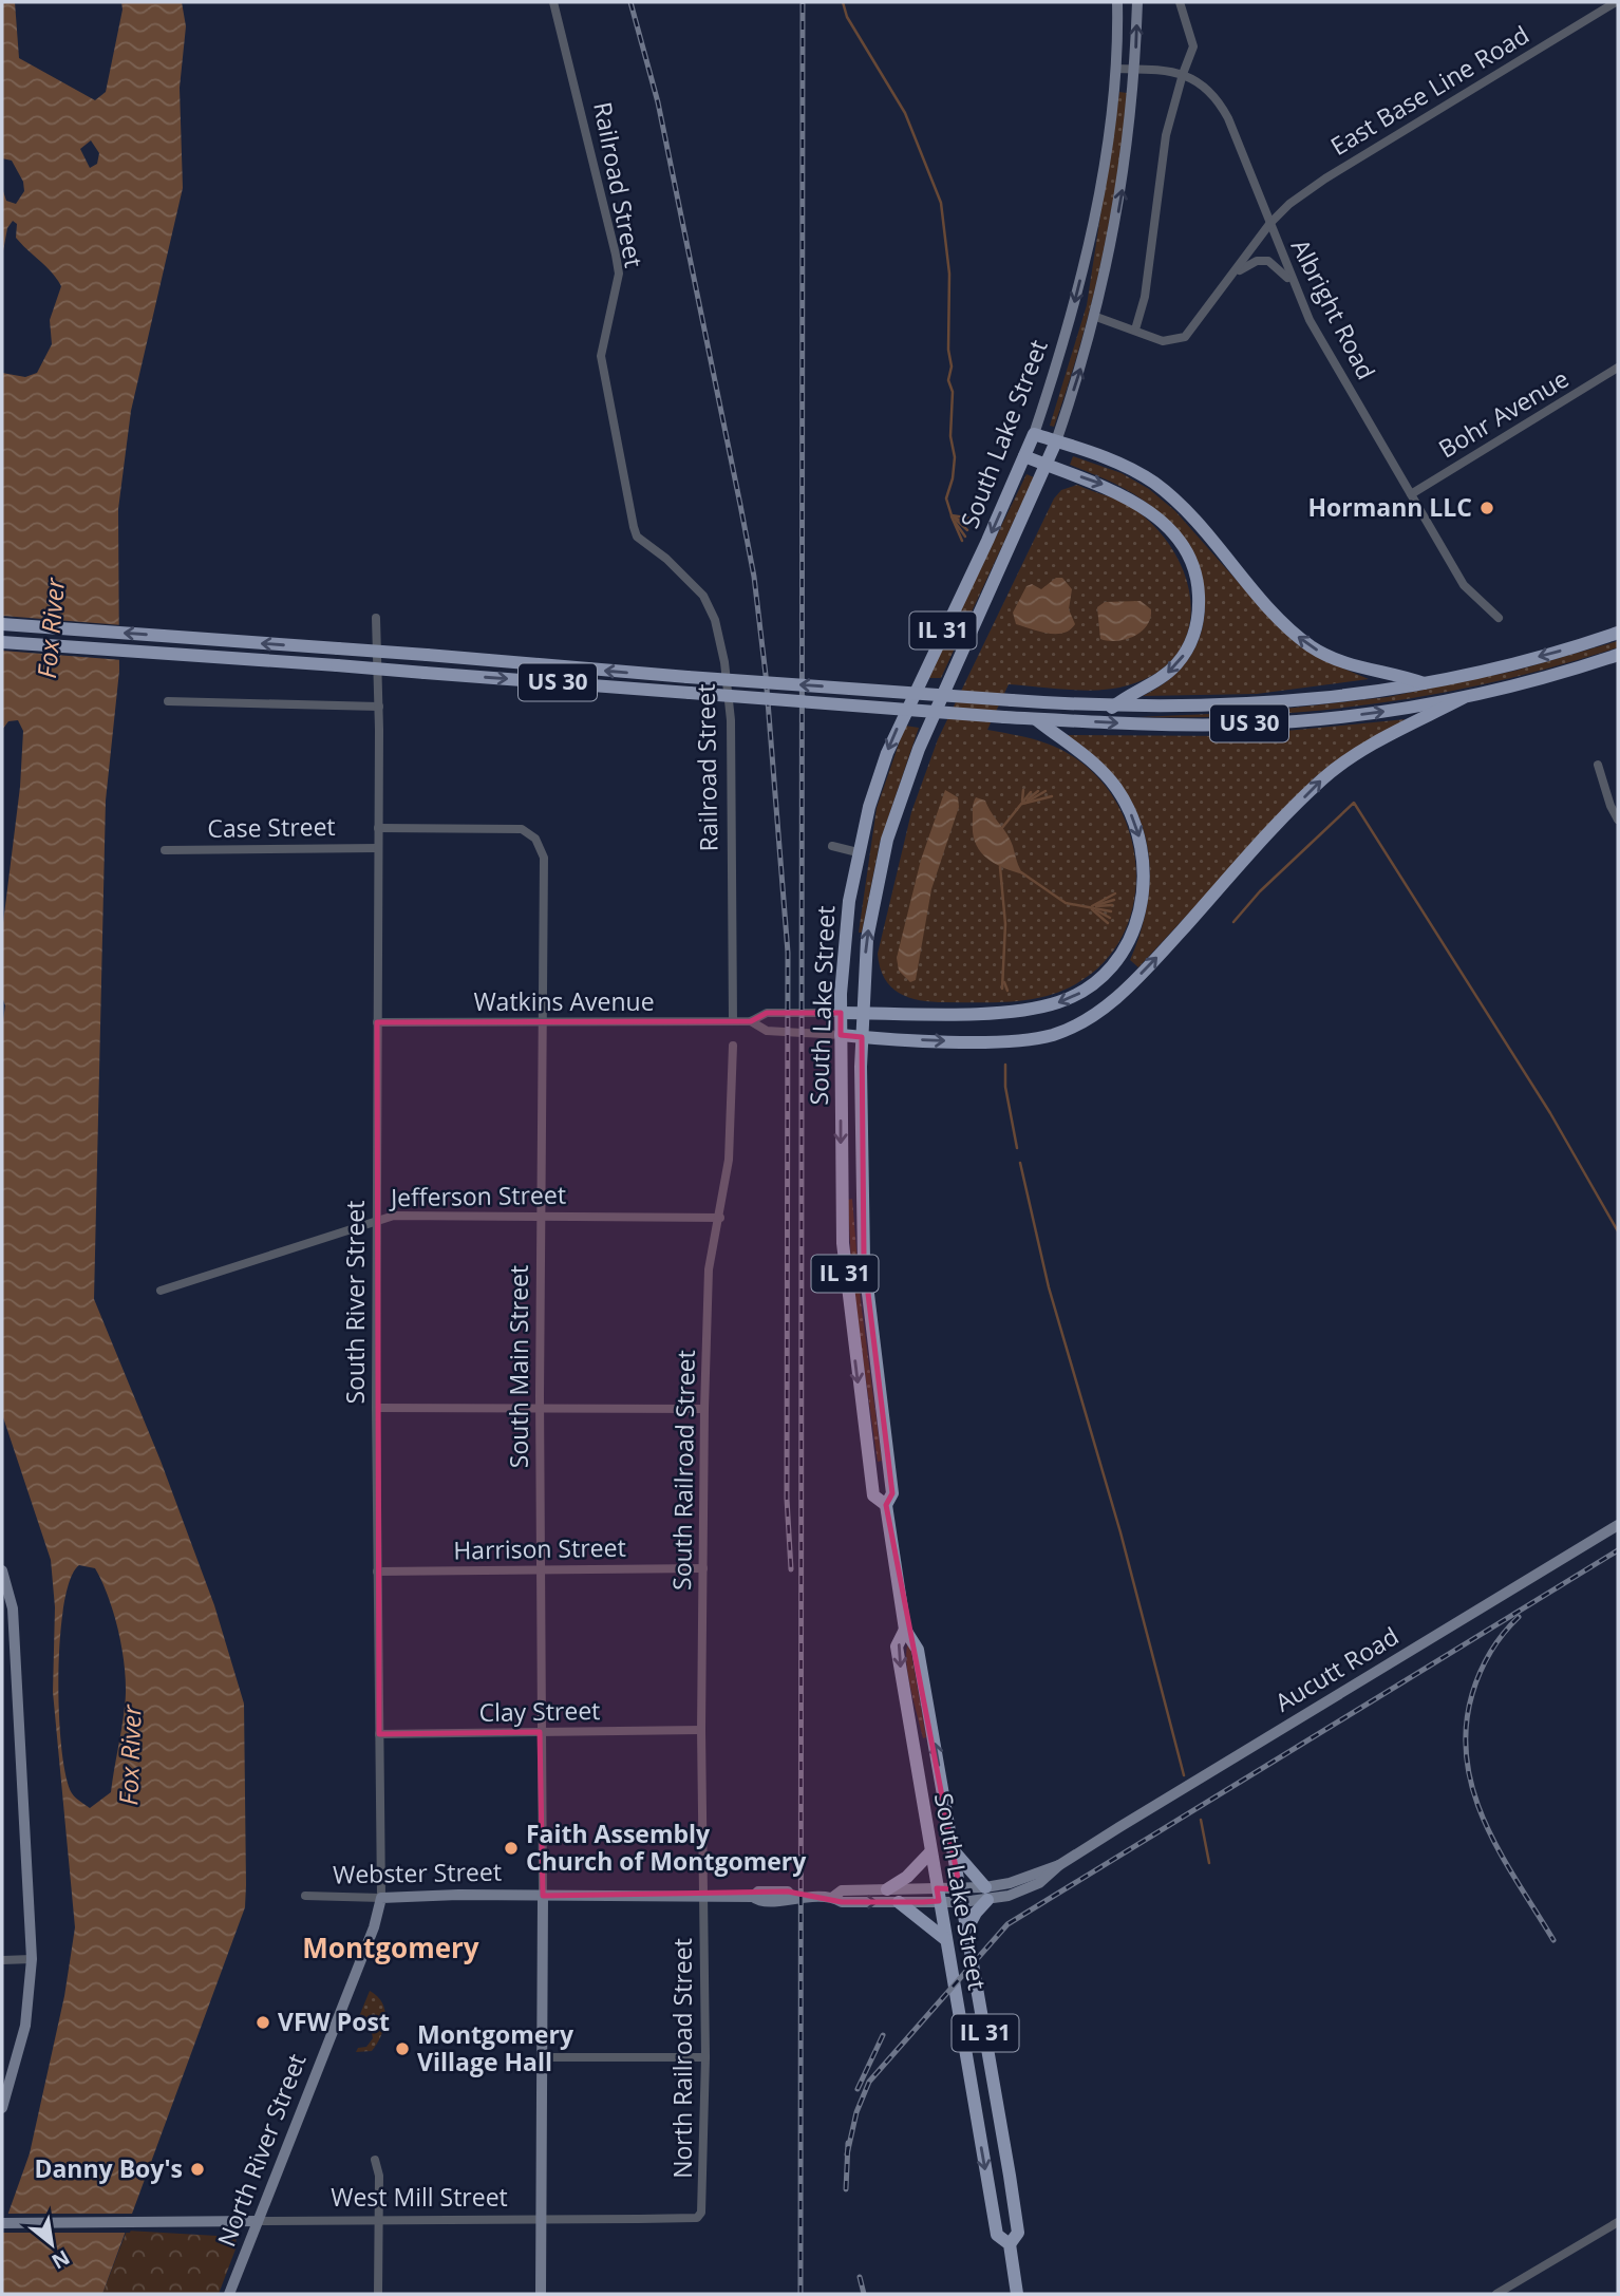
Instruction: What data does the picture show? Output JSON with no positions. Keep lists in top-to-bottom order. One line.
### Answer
{"streets":{"main road":["South Lake Street","IL 31","US 30"],"street":["East Base Line Road","Railroad Street","Albright Road","Bohr Avenue","Case Street","Watkins Avenue","Jefferson Street","South River Street","South Main Street","South Railroad Street","Harrison Street","Aucutt Road","Clay Street","Webster Street","North Railroad Street","North River Street","West Mill Street"]},"crossings":[["East Base Line Road","Albright Road"],["Railroad Street","Watkins Avenue"],["Albright Road","Bohr Avenue"],["Albright Road","South Lake Street"],["Albright Road","IL 31"],["South Lake Street","IL 31"],["South Lake Street","Watkins Avenue"],["South Lake Street","Webster Street"],["Case Street","South River Street"],["Watkins Avenue","South River Street"],["Watkins Avenue","South Main Street"],["Jefferson Street","South River Street"],["Jefferson Street","South Main Street"],["Jefferson Street","South Railroad Street"],["South River Street","South Main Street"],["South River Street","Harrison Street"],["South River Street","Clay Street"],["South River Street","Webster Street"],["South River Street","North River Street"],["South Main Street","Harrison Street"],["South Main Street","Clay Street"],["South Main Street","Webster Street"],["South Railroad Street","Harrison Street"],["South Railroad Street","Clay Street"],["South Railroad Street","Webster Street"],["South Railroad Street","North Railroad Street"],["Aucutt Road","Webster Street"],["Webster Street","North Railroad Street"],["Webster Street","North River Street"],["North Railroad Street","West Mill Street"],["North River Street","West Mill Street"]],"districts":["Montgomery"],"water":["Fox River"],"places":["Hormann LLC","Faith Assembly Church of Montgomery","VFW Post","Montgomery Village Hall","Danny Boy's"],"north":"bottom right"}
